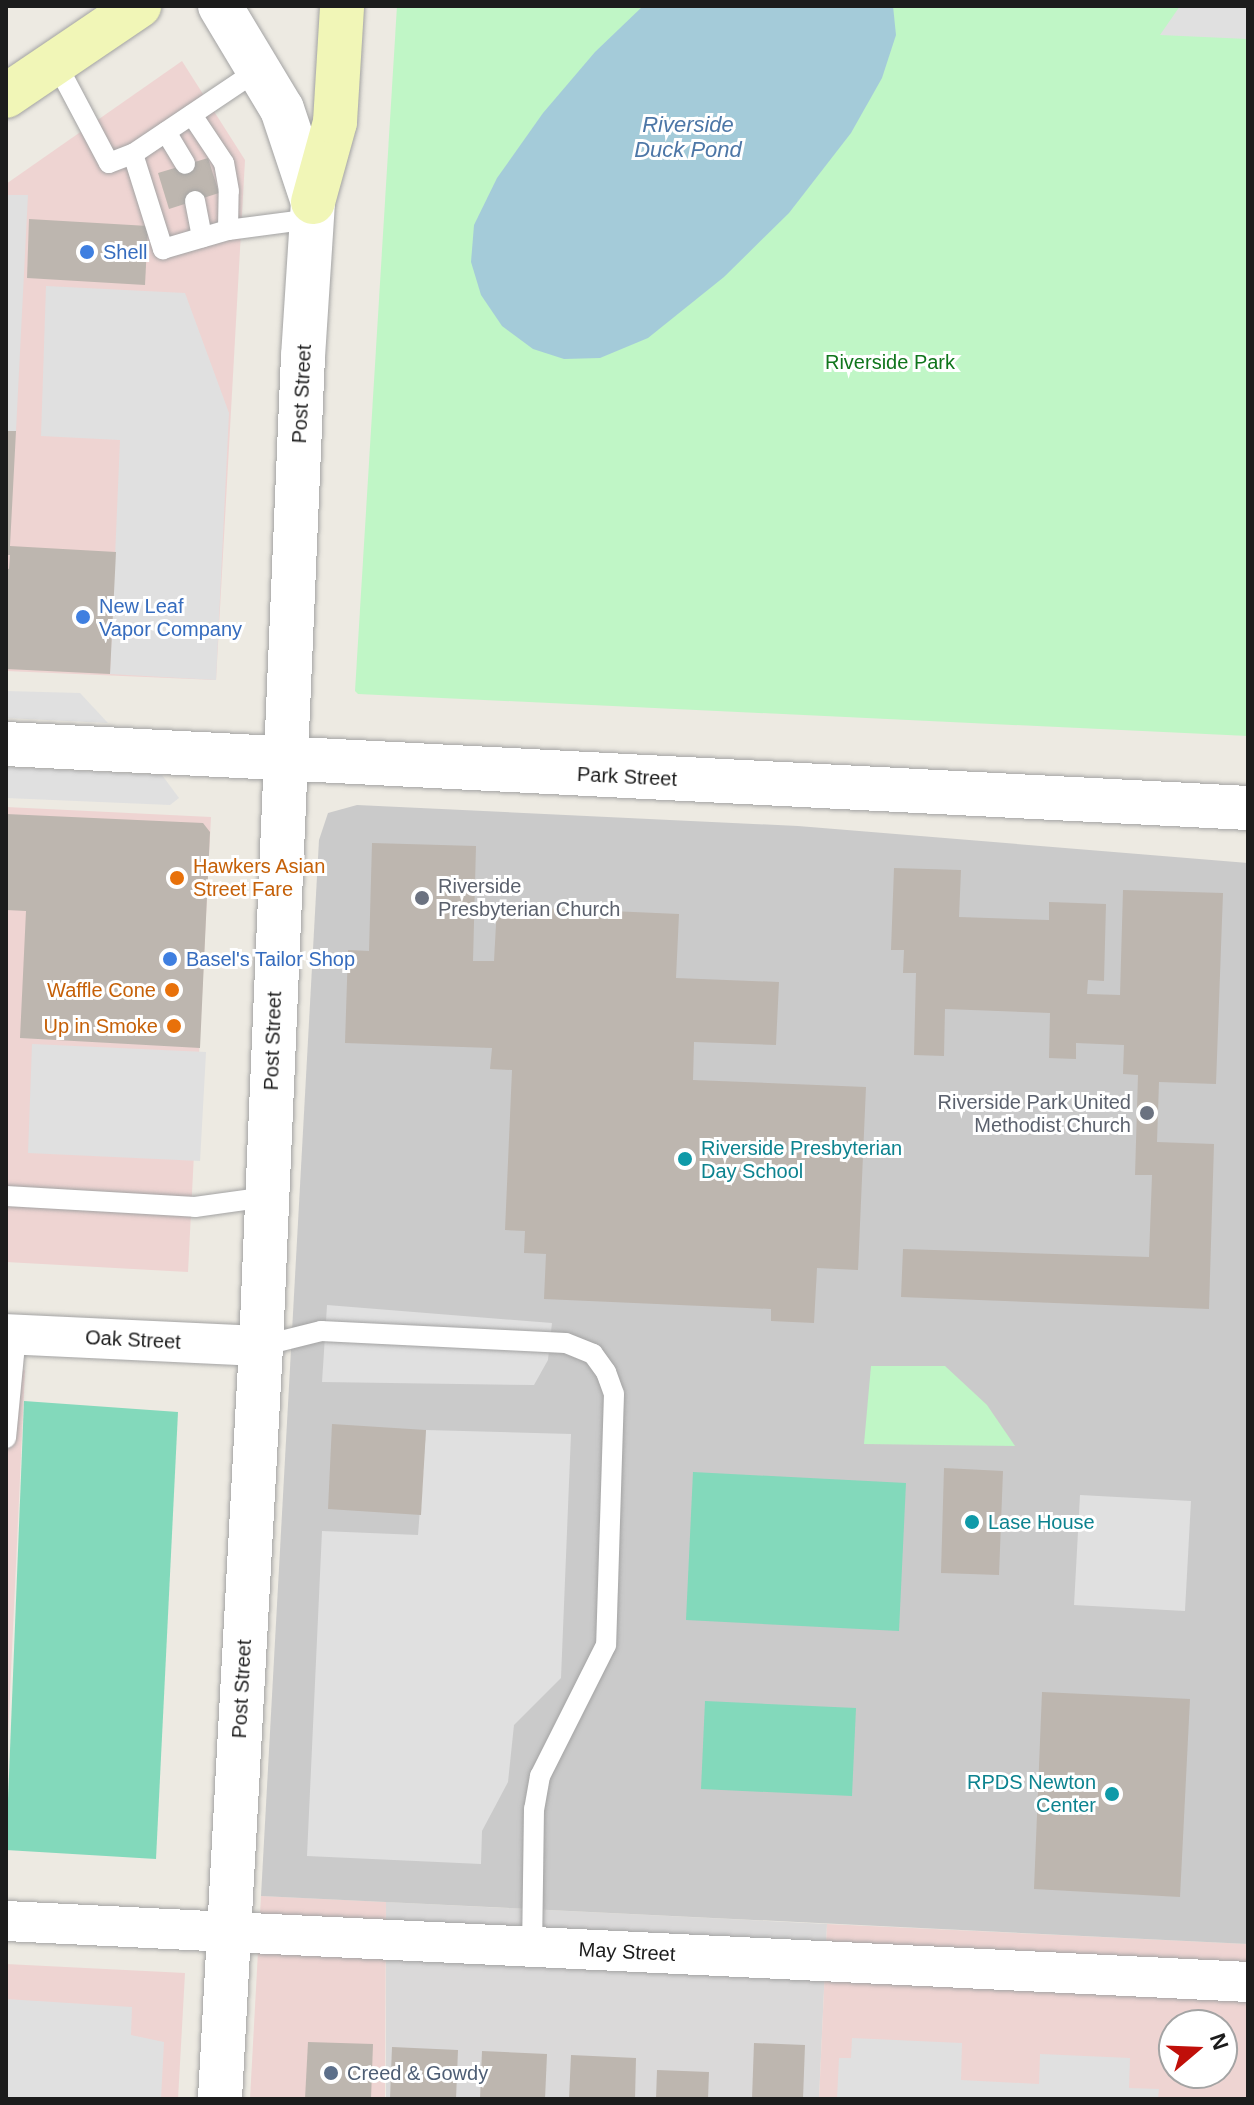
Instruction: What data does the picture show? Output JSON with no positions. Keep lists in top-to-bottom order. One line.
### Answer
{"streets":{"street":["Post Street","Park Street","Oak Street","May Street"]},"crossings":[["Post Street","Park Street"],["Post Street","Oak Street"],["Post Street","May Street"]],"water":["Riverside Duck Pond"],"parks":["Riverside Park"],"places":["Shell","New Leaf Vapor Company","Hawkers Asian Street Fare","Riverside Presbyterian Church","Basel's Tailor Shop","Waffle Cone","Up in Smoke","Riverside Park United Methodist Church","Riverside Presbyterian Day School","Lase House","RPDS Newton Center","Creed & Gowdy"],"north":"right"}
